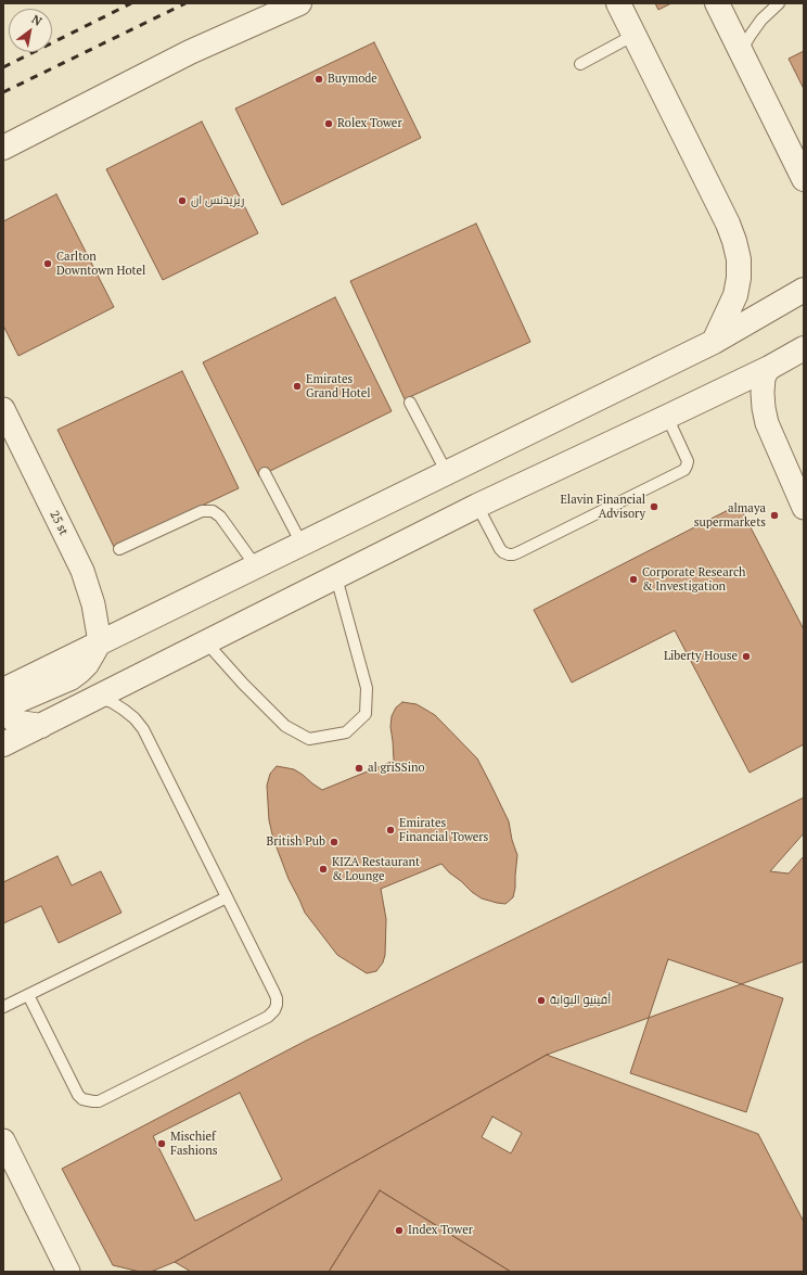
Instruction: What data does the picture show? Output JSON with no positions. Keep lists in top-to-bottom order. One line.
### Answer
{"streets":{"street":["25 st"]},"places":["Buymode","Rolex Tower","ريزيدنس ان","Carlton Downtown Hotel","Emirates Grand Hotel","Elavin Financial Advisory","almaya supermarkets","Corporate Research & Investigation","Liberty House","al griSSino","Emirates Financial Towers","British Pub","KIZA Restaurant & Lounge","أفينيو البوابة","Mischief Fashions","Index Tower"],"north":"top right"}
